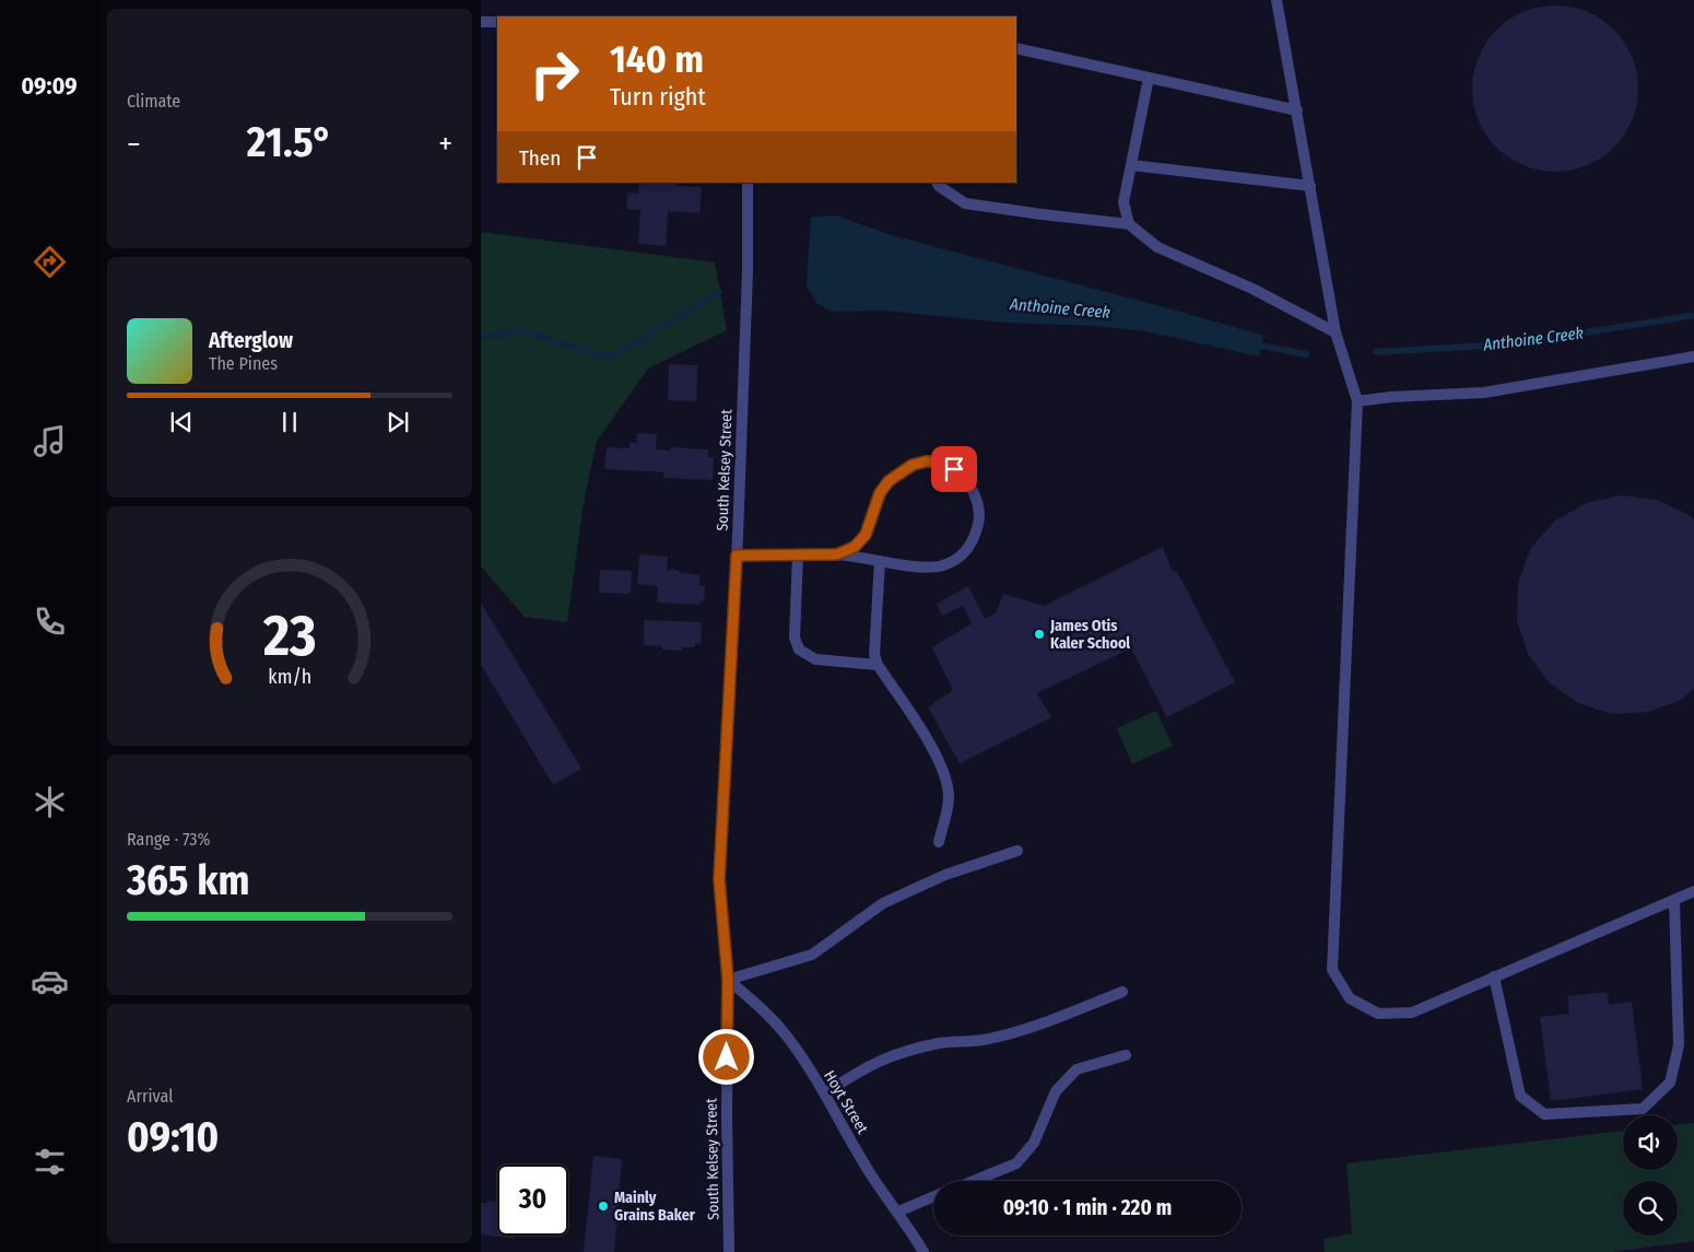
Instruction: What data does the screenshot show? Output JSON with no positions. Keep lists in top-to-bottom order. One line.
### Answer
{"streets":{"street":["South Kelsey Street","Hoyt Street"]},"crossings":[["South Kelsey Street","Hoyt Street"]],"water":["Anthoine Creek"],"places":["James Otis Kaler School","Mainly Grains Baker"],"page":{"tabs":"09:09","tile":["Climate",["Range · 73%","365 km"],["Arrival","09:10"]],"turn":["140 m","Turn right"],"heat":["−","21.5°","+"],"then":"Then","song":["Afterglow","The Pines"],"limit":"30","trip":"09:10 · 1 min · 220 m","gauge":["23","km/h"]}}
